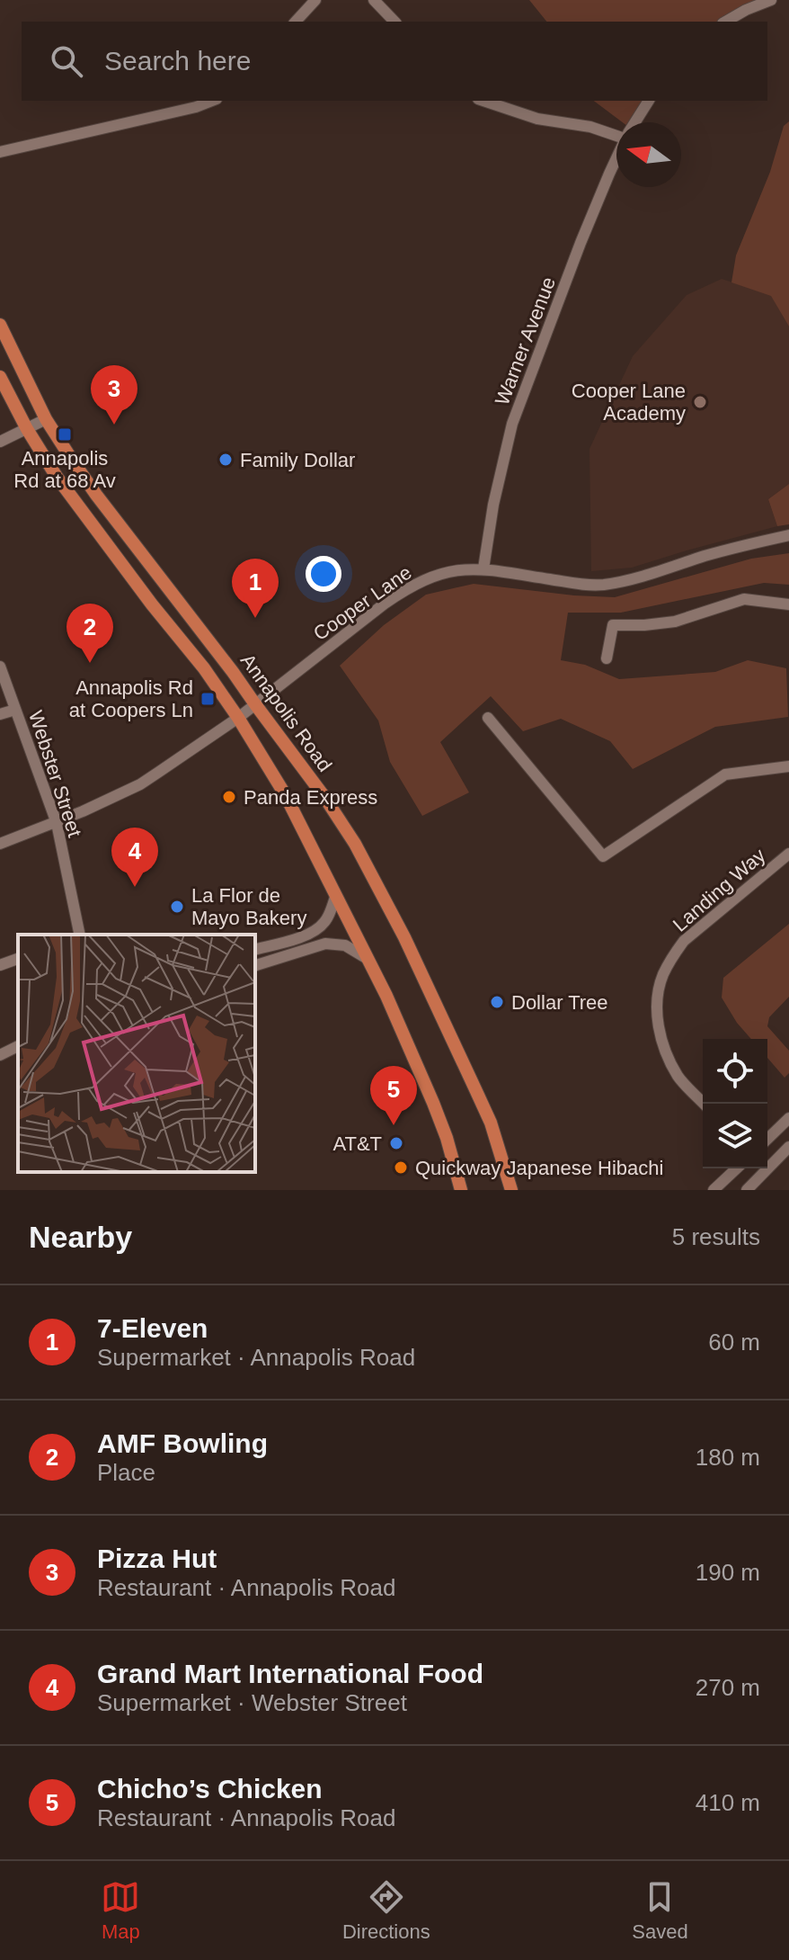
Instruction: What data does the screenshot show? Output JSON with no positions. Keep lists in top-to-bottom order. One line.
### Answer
{"streets":{"main road":["Annapolis Road"],"street":["Warner Avenue","Cooper Lane","Webster Street","Landing Way"]},"crossings":[["Warner Avenue","Cooper Lane"],["Cooper Lane","Annapolis Road"],["Cooper Lane","Webster Street"]],"places":{"other":["Cooper Lane Academy","Family Dollar","Panda Express","La Flor de Mayo Bakery","Dollar Tree","AT&T","Quickway Japanese Hibachi"],"transit":["Annapolis Rd at 68 Av","Annapolis Rd at Coopers Ln"]},"north":"left","page":{"search":"Search here","pins":["3","1","2","4","5"],"heading":["Nearby","5 results"],"list":[{"mark":"1","name":"7-Eleven","note":"Supermarket · Annapolis Road","value":"60 m"},{"mark":"2","name":"AMF Bowling","note":"Place","value":"180 m"},{"mark":"3","name":"Pizza Hut","note":"Restaurant · Annapolis Road","value":"190 m"},{"mark":"4","name":"Grand Mart International Food","note":"Supermarket · Webster Street","value":"270 m"},{"mark":"5","name":"Chicho’s Chicken","note":"Restaurant · Annapolis Road","value":"410 m"}],"nav":["Map","Directions","Saved"]}}
